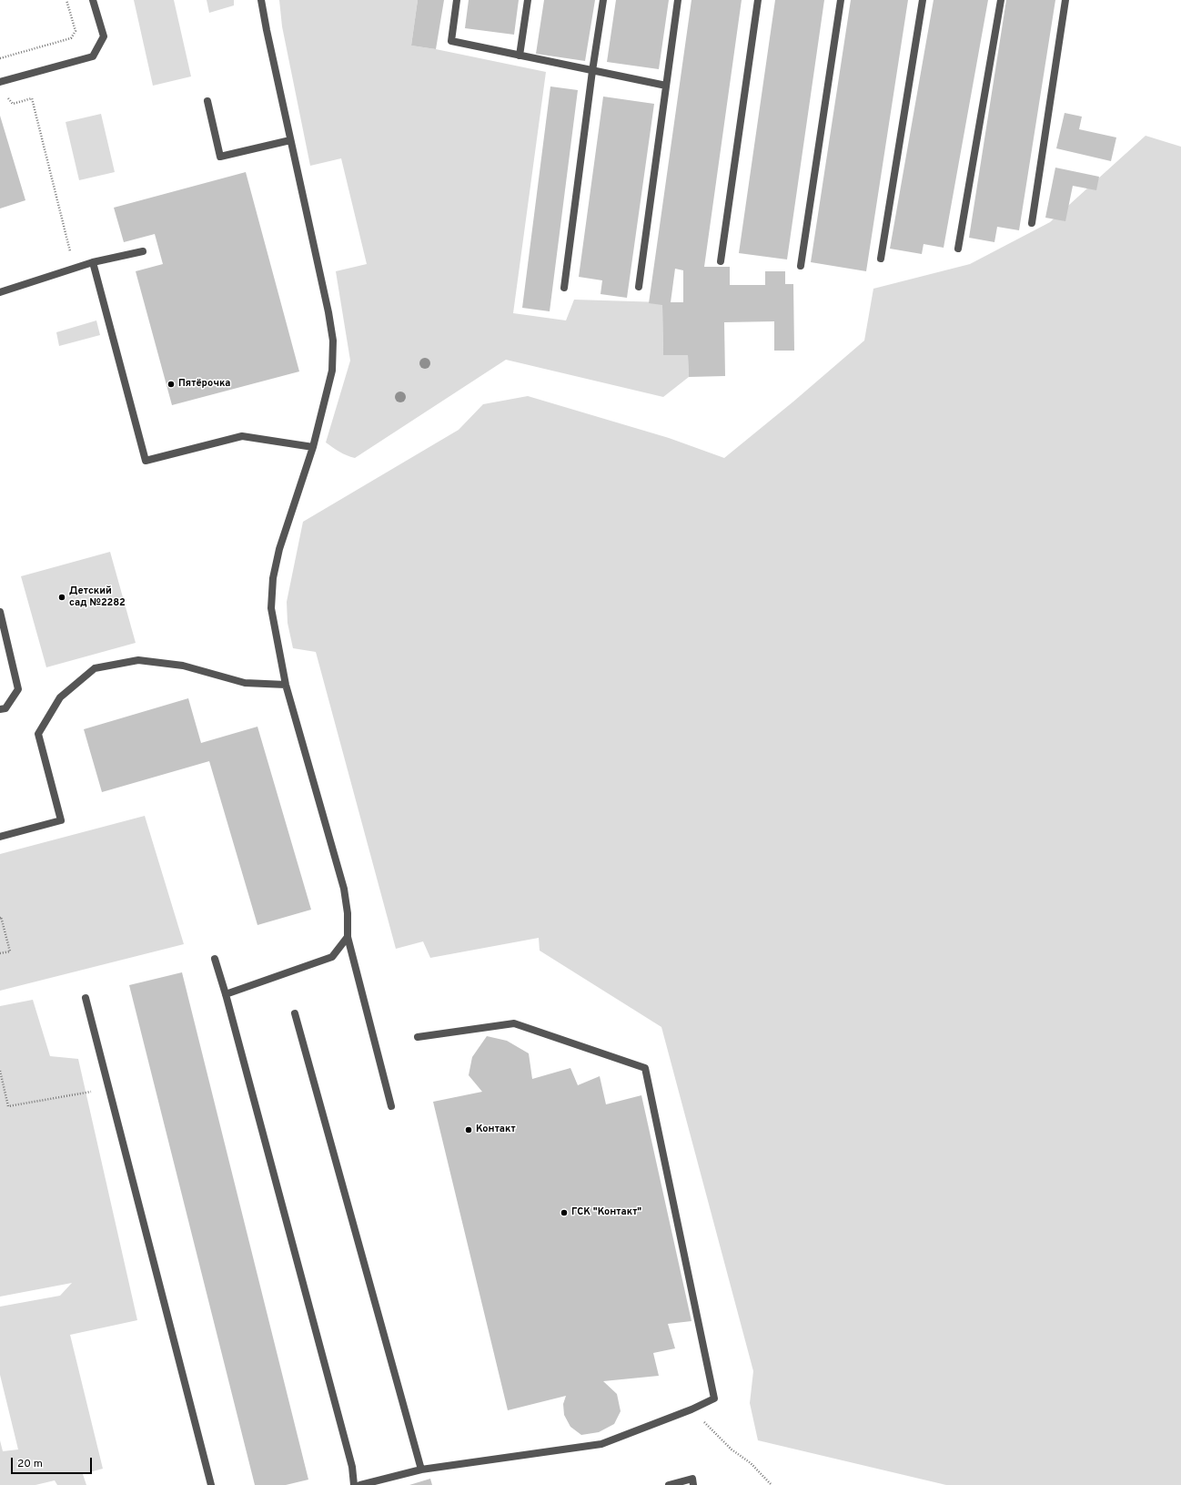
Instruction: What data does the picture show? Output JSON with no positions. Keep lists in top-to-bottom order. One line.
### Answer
{"places":["Пятёрочка","Детский сад №2282","Контакт","ГСК \"Контакт\""],"scale_bar":"20 m"}
